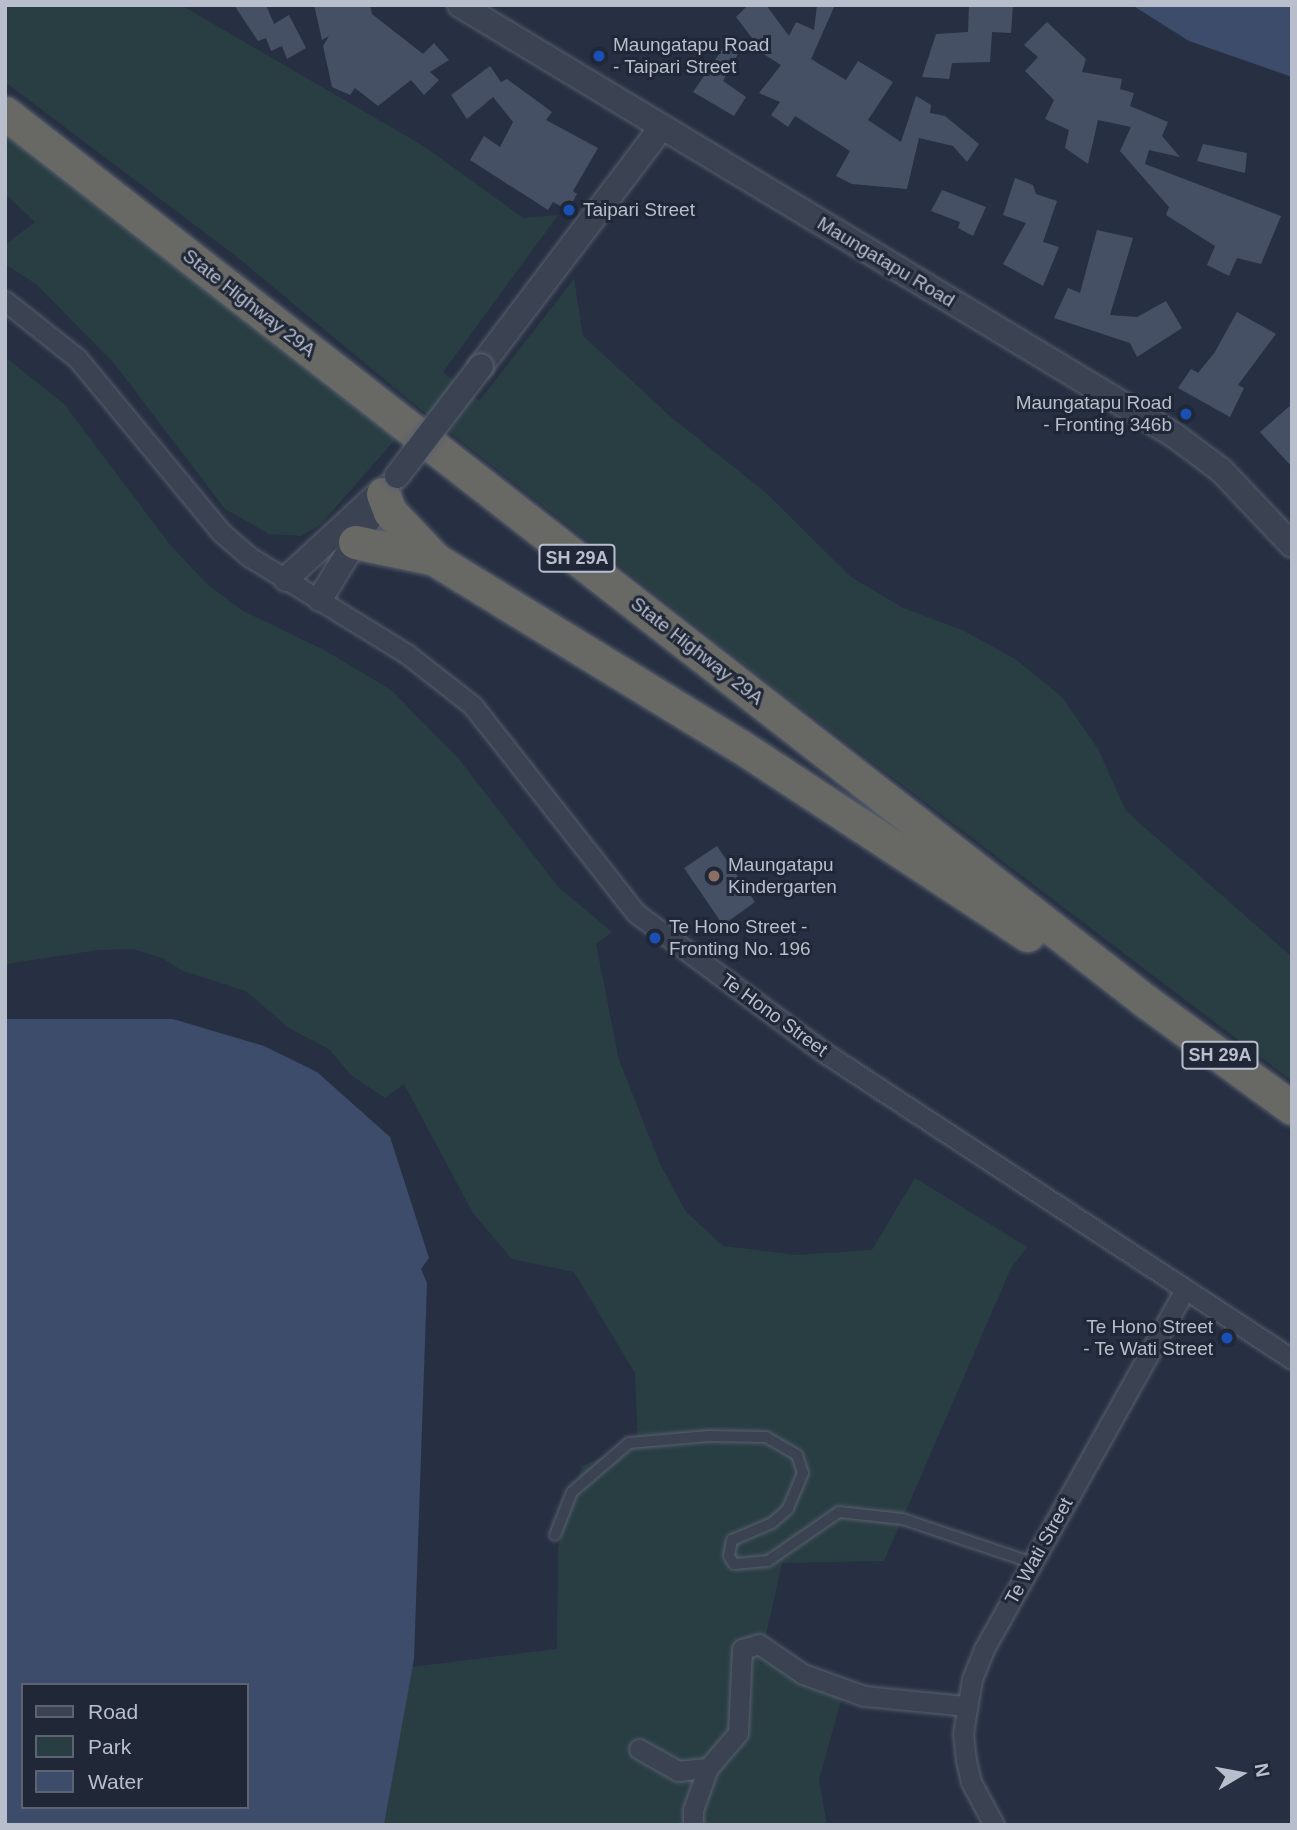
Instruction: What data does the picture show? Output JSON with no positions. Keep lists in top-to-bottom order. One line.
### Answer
{"streets":{"highway":["State Highway 29A","SH 29A"],"street":["Maungatapu Road","Te Hono Street","Te Wati Street"]},"crossings":[["State Highway 29A","SH 29A"],["Te Hono Street","Te Wati Street"]],"places":["Maungatapu Road - Taipari Street","Taipari Street","Maungatapu Road - Fronting 346b","Maungatapu Kindergarten","Te Hono Street - Fronting No. 196","Te Hono Street - Te Wati Street"],"legend":["Road","Park","Water"],"north":"right"}
